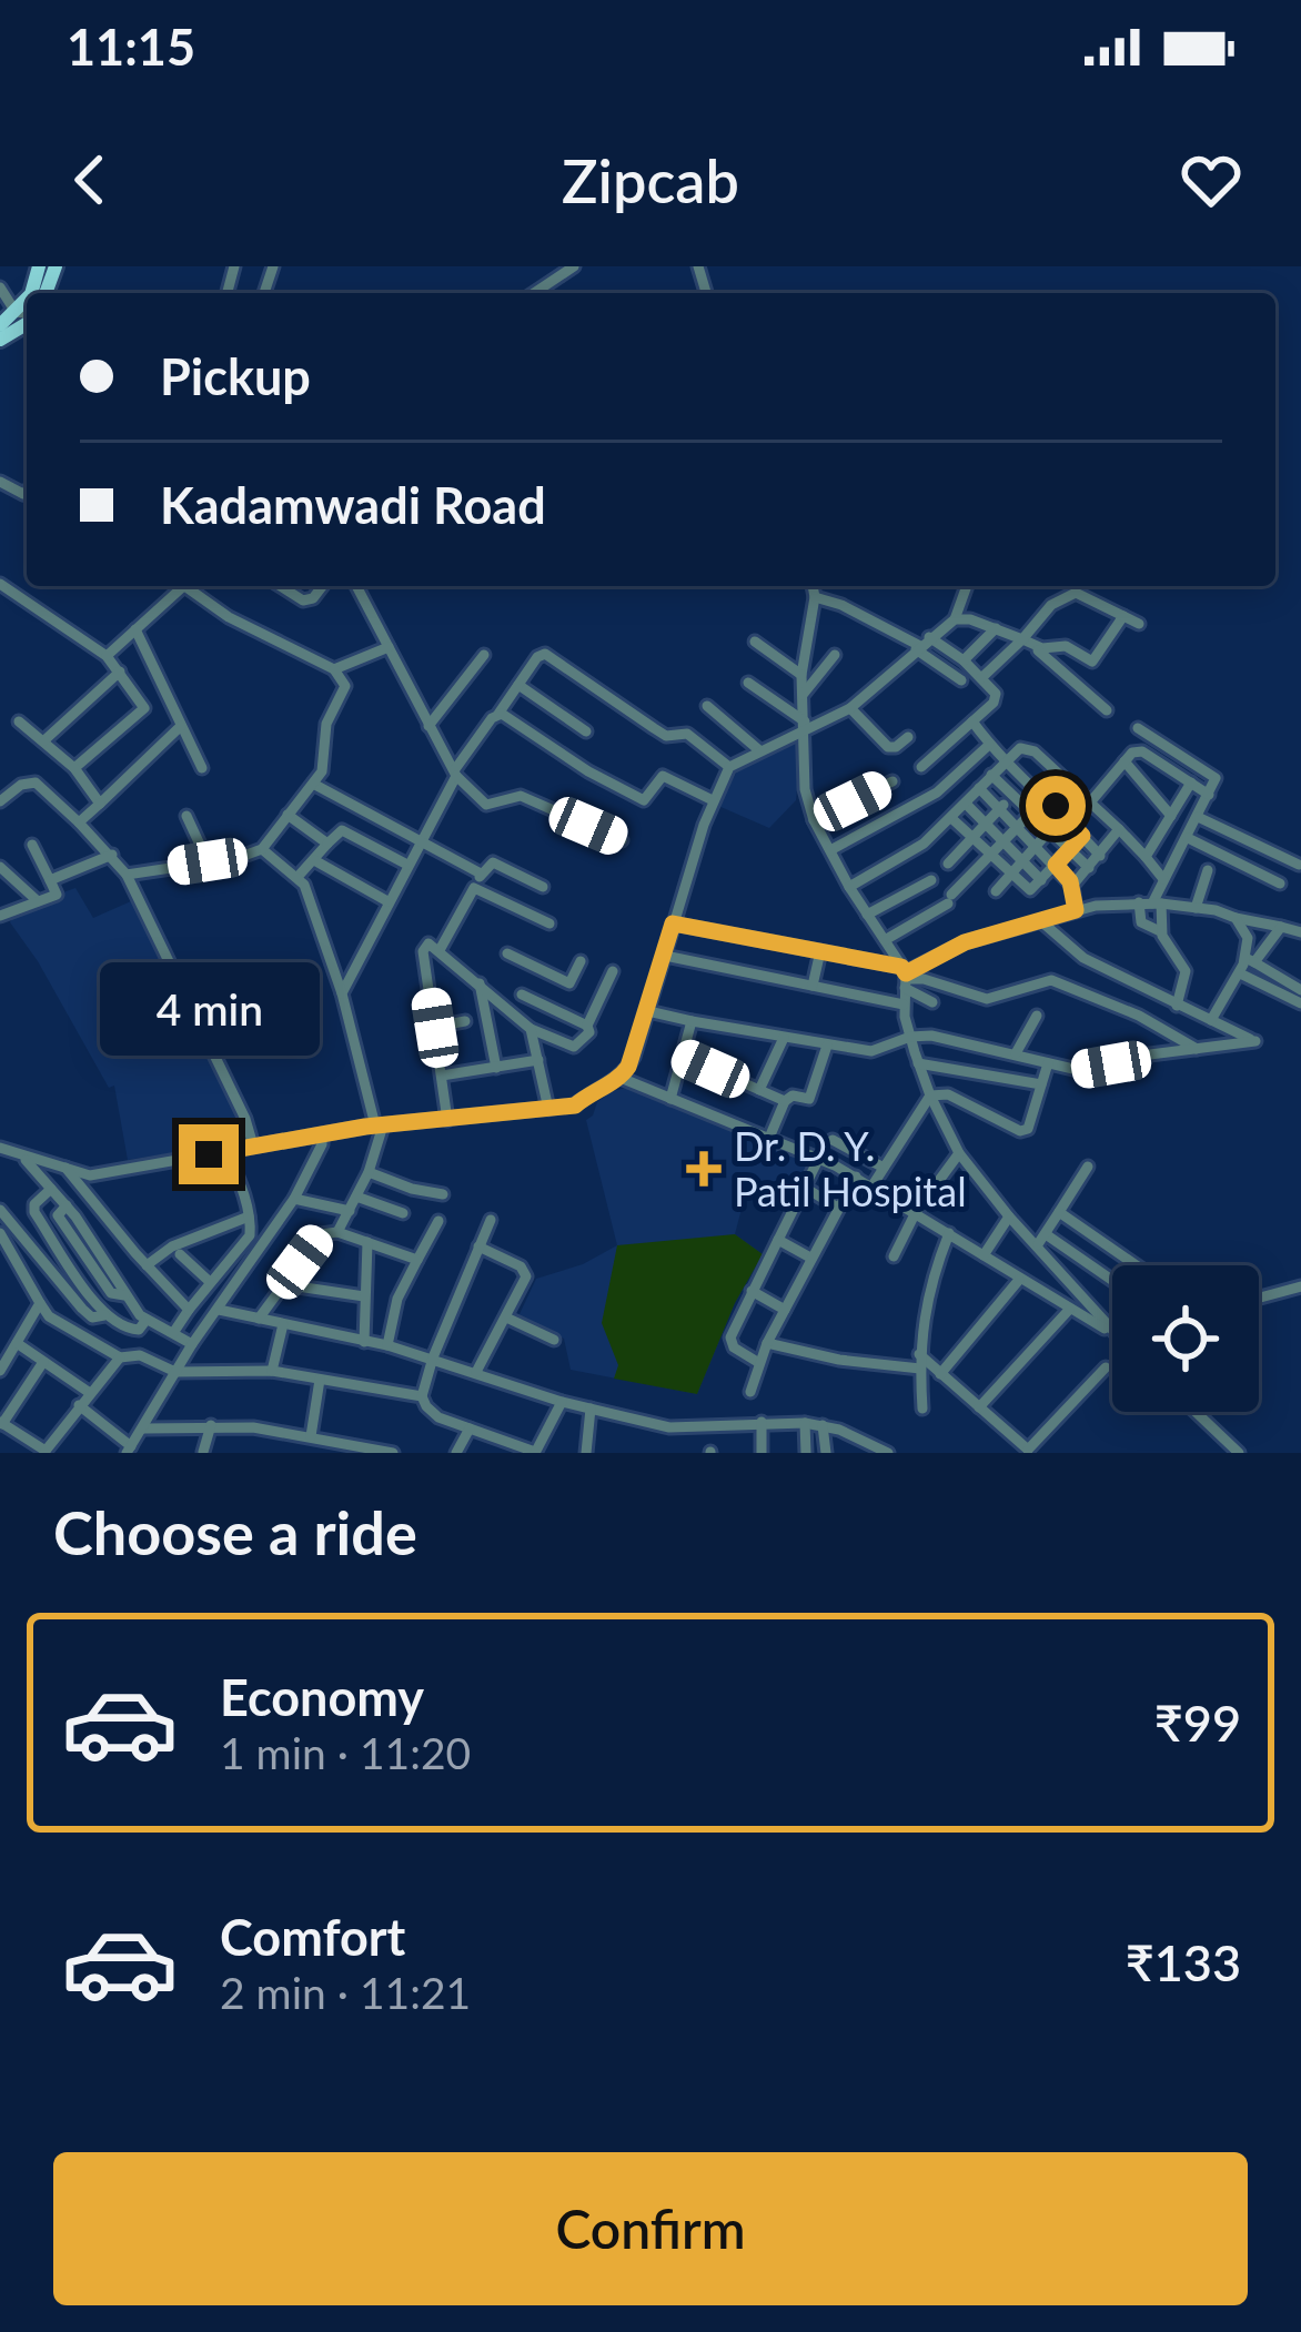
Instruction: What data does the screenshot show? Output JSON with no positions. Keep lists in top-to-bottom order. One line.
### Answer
{"places":{"health":["Dr. D. Y. Patil Hospital"]},"page":{"status":"11:15","header":"Zipcab","banner":["Pickup","Kadamwadi Road"],"bubble":"4 min","heading":"Choose a ride","list":[{"name":"Economy","note":"1 min · 11:20","value":"₹99"},{"name":"Comfort","note":"2 min · 11:21","value":"₹133"}],"buttons":"Confirm"}}
